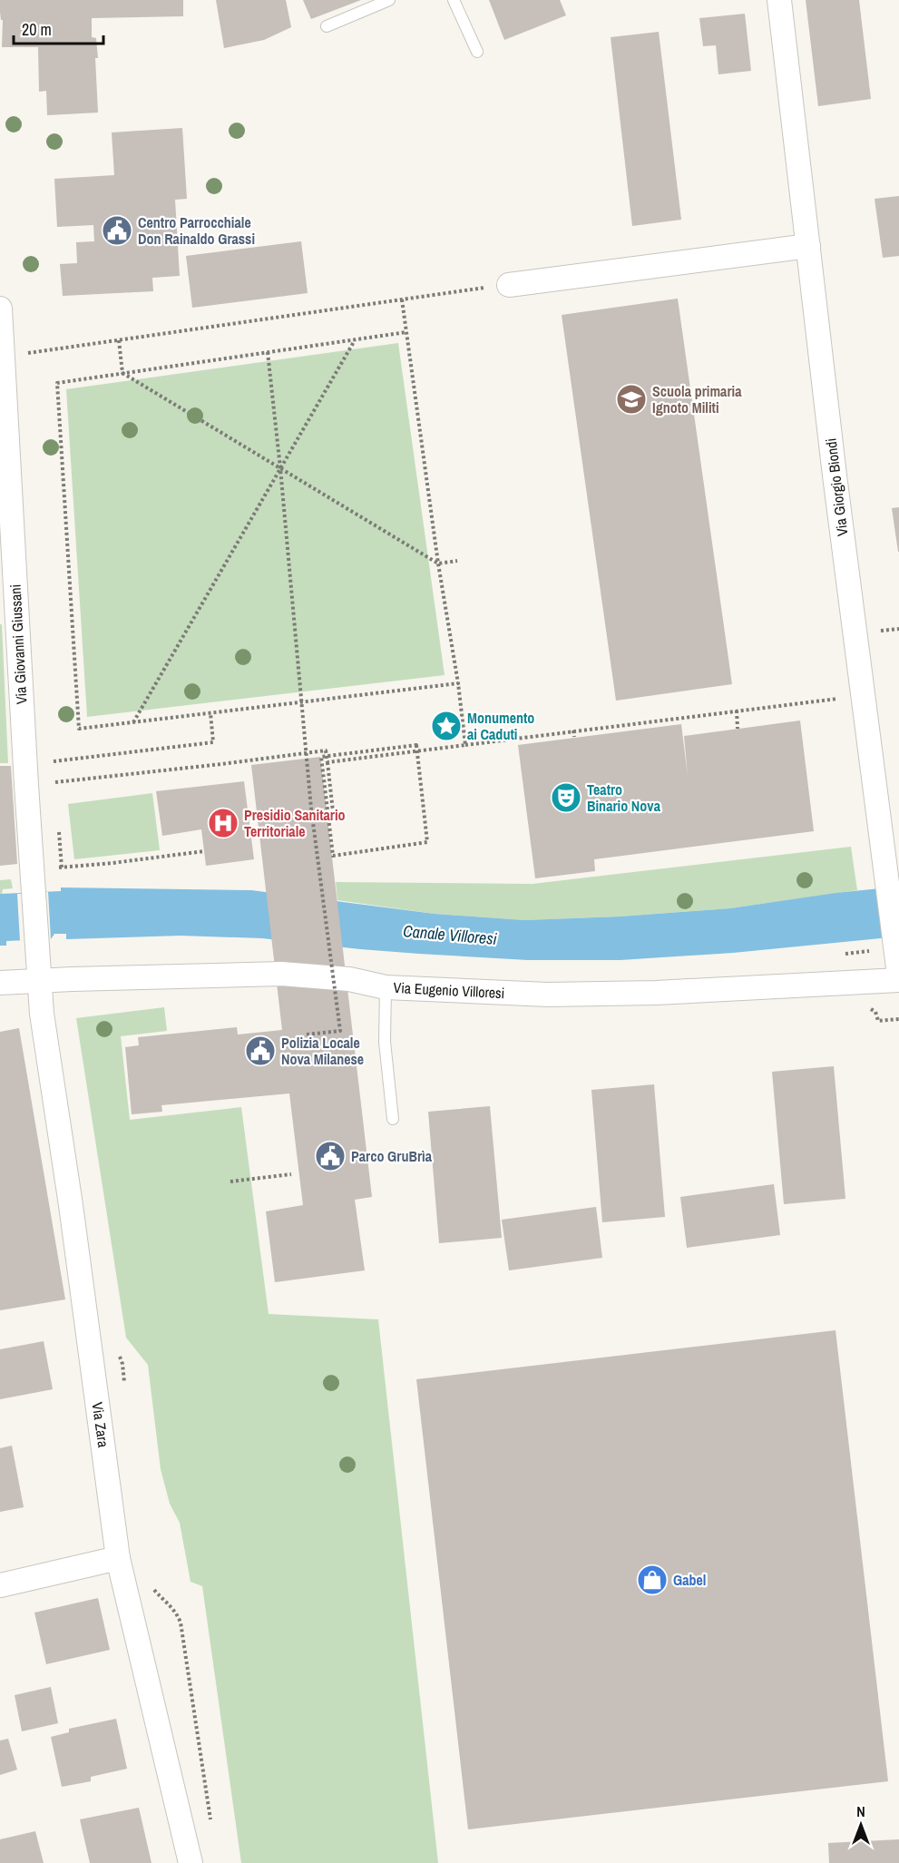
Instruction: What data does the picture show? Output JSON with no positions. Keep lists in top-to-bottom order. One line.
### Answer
{"streets":{"street":["Via Giorgio Biondi","Via Giovanni Giussani","Via Eugenio Villoresi","Via Zara"]},"crossings":[["Via Giovanni Giussani","Via Eugenio Villoresi"],["Via Giovanni Giussani","Via Zara"],["Via Eugenio Villoresi","Via Zara"]],"water":["Canale Villoresi"],"places":{"public building":["Centro Parrocchiale Don Rainaldo Grassi","Polizia Locale Nova Milanese","Parco GruBrìa"],"school or university":["Scuola primaria Ignoto Militi"],"place":["Monumento ai Caduti"],"theatre":["Teatro Binario Nova"],"hospital":["Presidio Sanitario Territoriale"],"shop":["Gabel"]},"scale_bar":"20 m","north":"top"}
